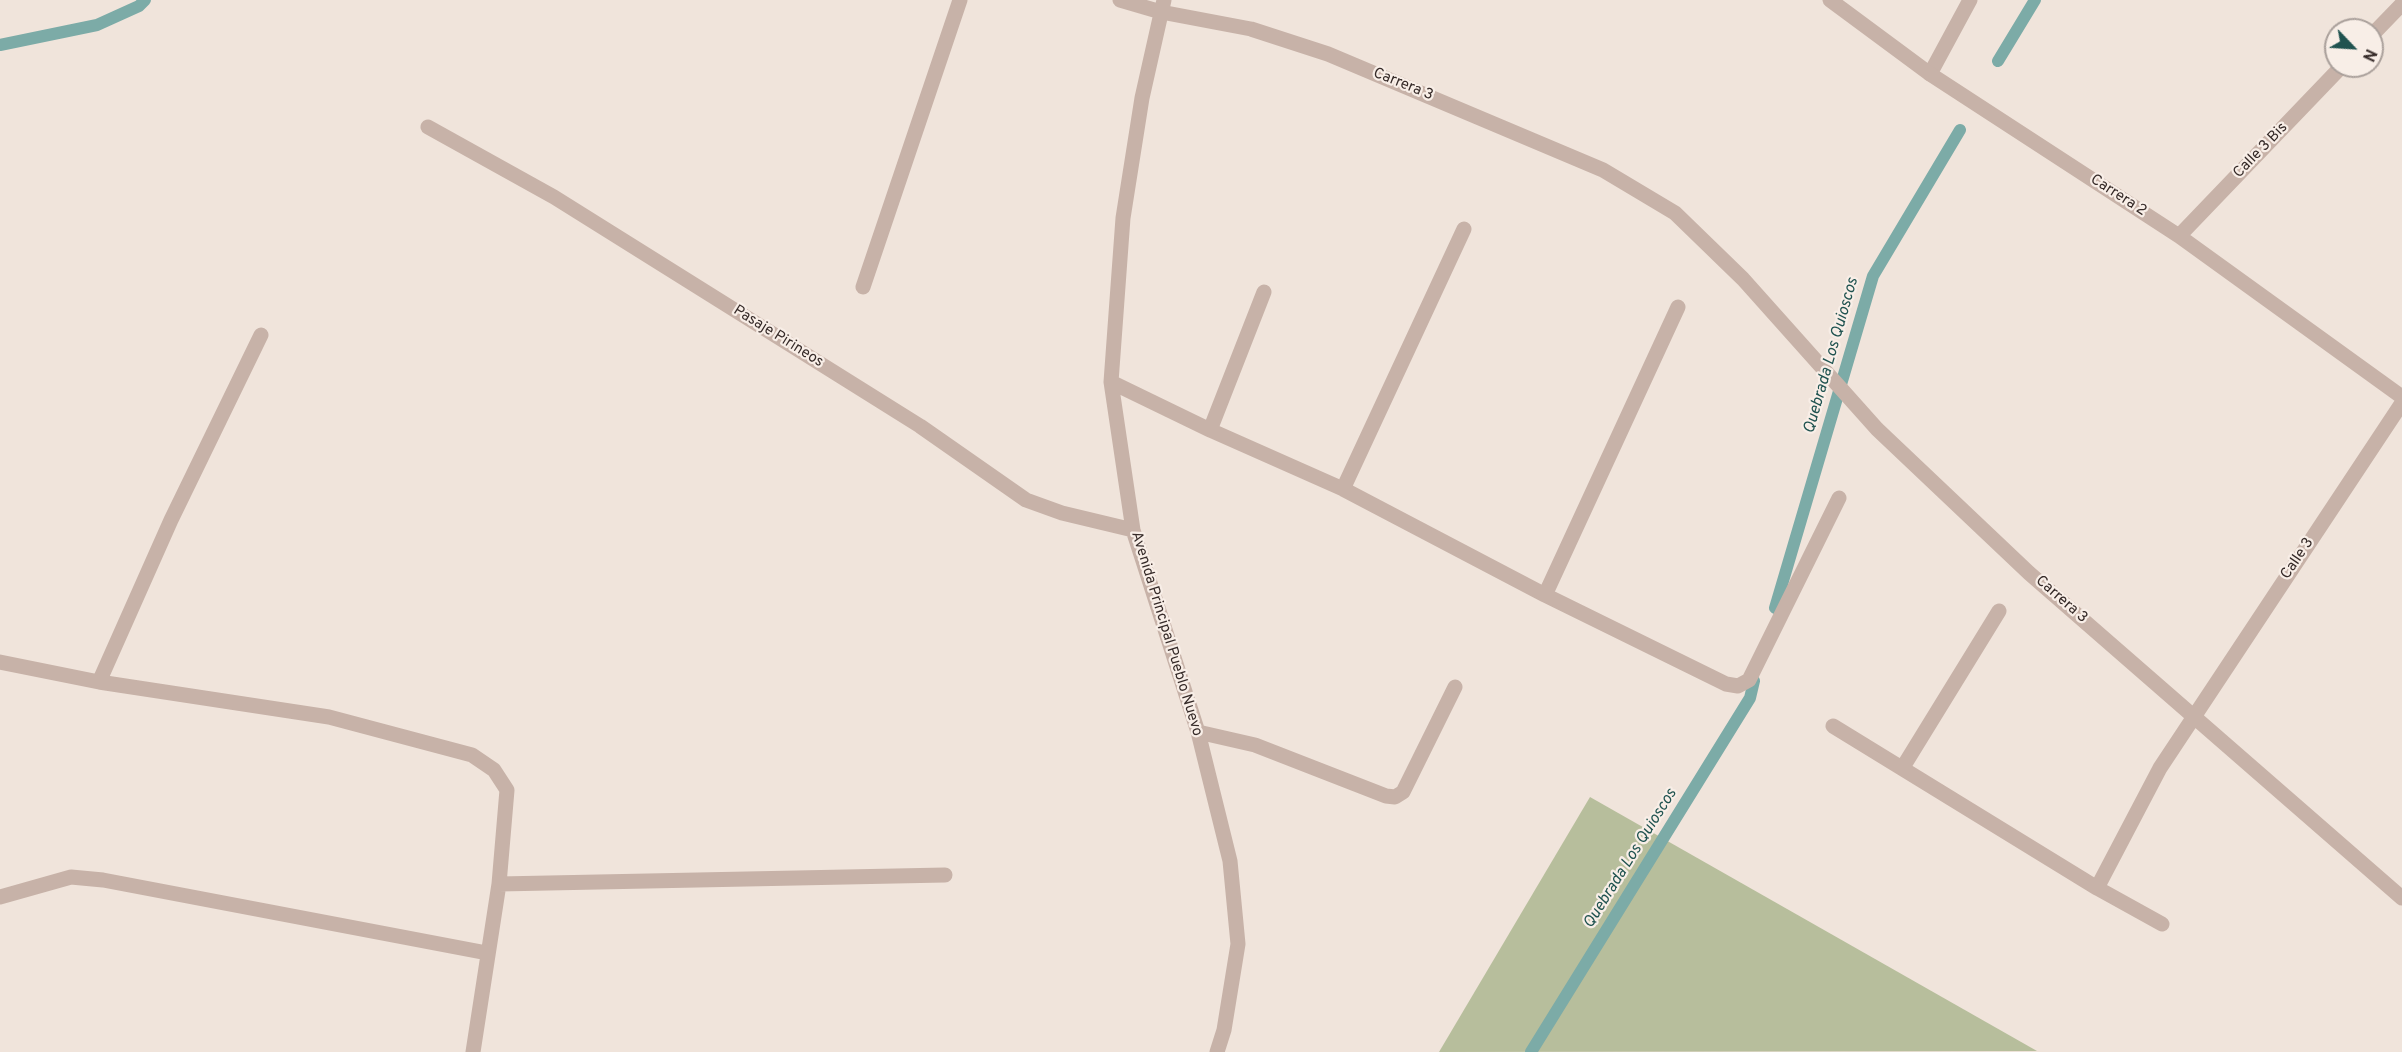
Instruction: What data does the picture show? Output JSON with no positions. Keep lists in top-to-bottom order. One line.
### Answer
{"streets":{"street":["Carrera 3","Calle 3 Bis","Carrera 2","Pasaje Pirineos","Calle 3","Avenida Principal Pueblo Nuevo"]},"crossings":[["Carrera 3","Calle 3"],["Carrera 3","Avenida Principal Pueblo Nuevo"],["Calle 3 Bis","Carrera 2"],["Pasaje Pirineos","Avenida Principal Pueblo Nuevo"]],"water":["Quebrada Los Quioscos"],"north":"bottom right"}
